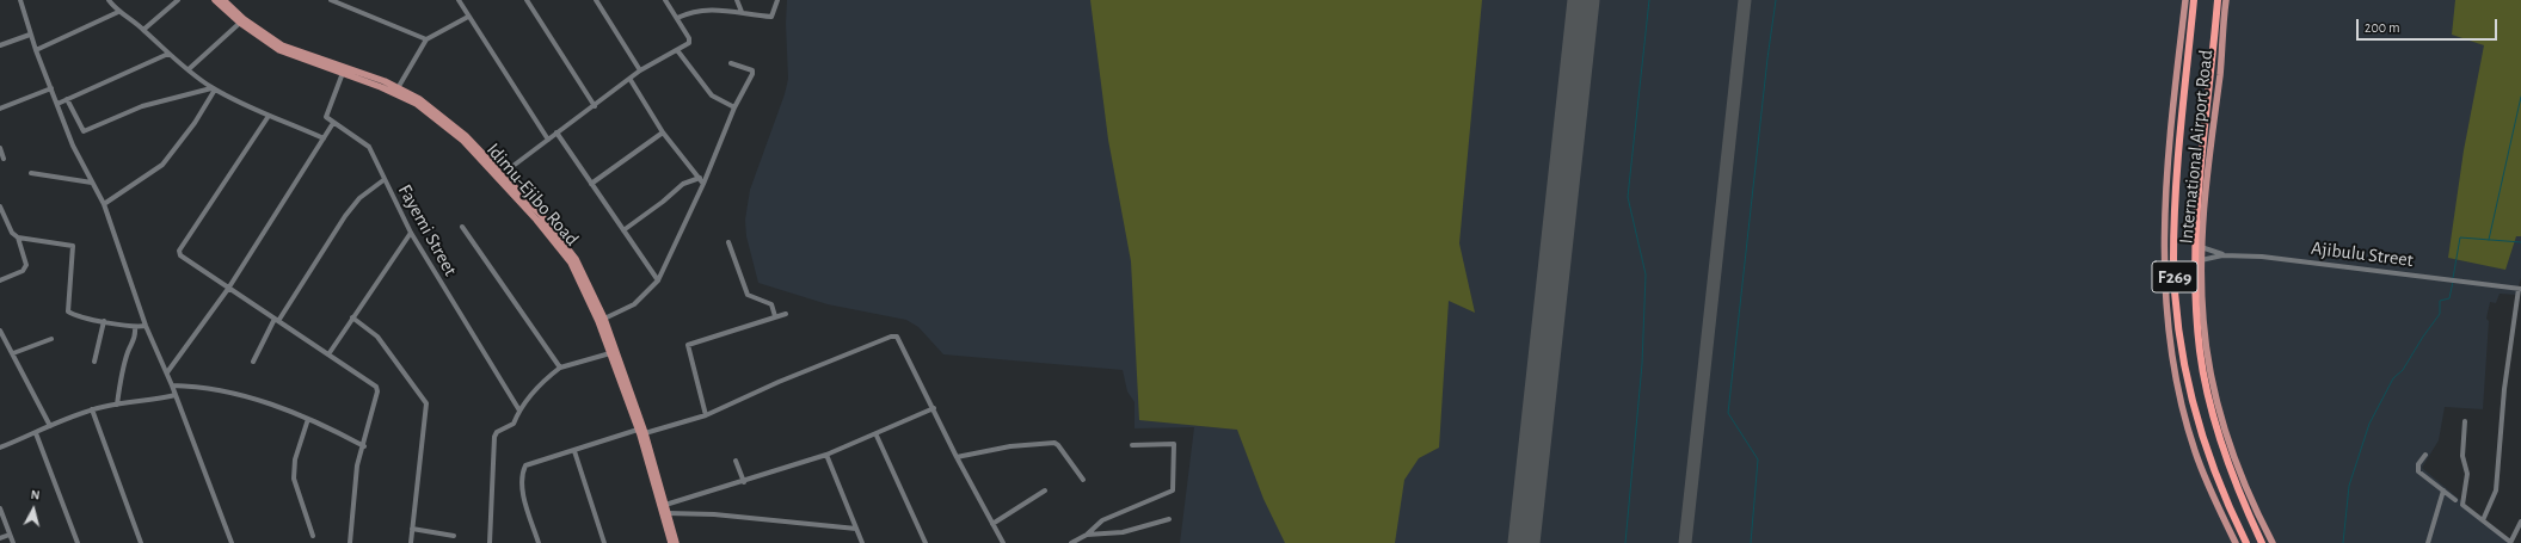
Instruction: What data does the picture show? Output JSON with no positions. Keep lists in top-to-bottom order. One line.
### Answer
{"streets":{"highway":["International Airport Road","F269"],"main road":["Idimu-Ejibo Road"],"street":["Fayemi Street","Ajibulu Street"]},"crossings":[["International Airport Road","Ajibulu Street"]],"scale_bar":"200 m","north":"top"}
